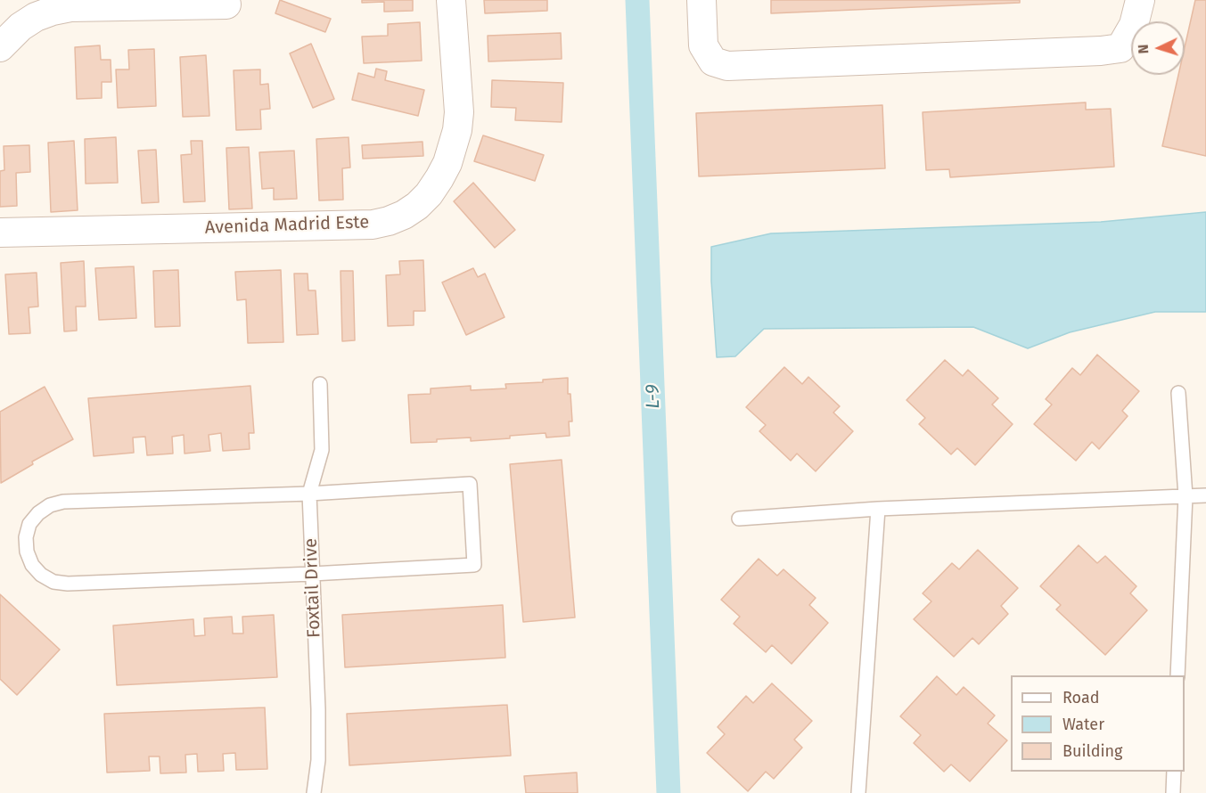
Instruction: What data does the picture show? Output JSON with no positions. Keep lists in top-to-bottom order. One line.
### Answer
{"streets":{"street":["Avenida Madrid Este"],"lane":["Foxtail Drive"]},"water":["L-9"],"legend":["Road","Water","Building"],"north":"left"}
